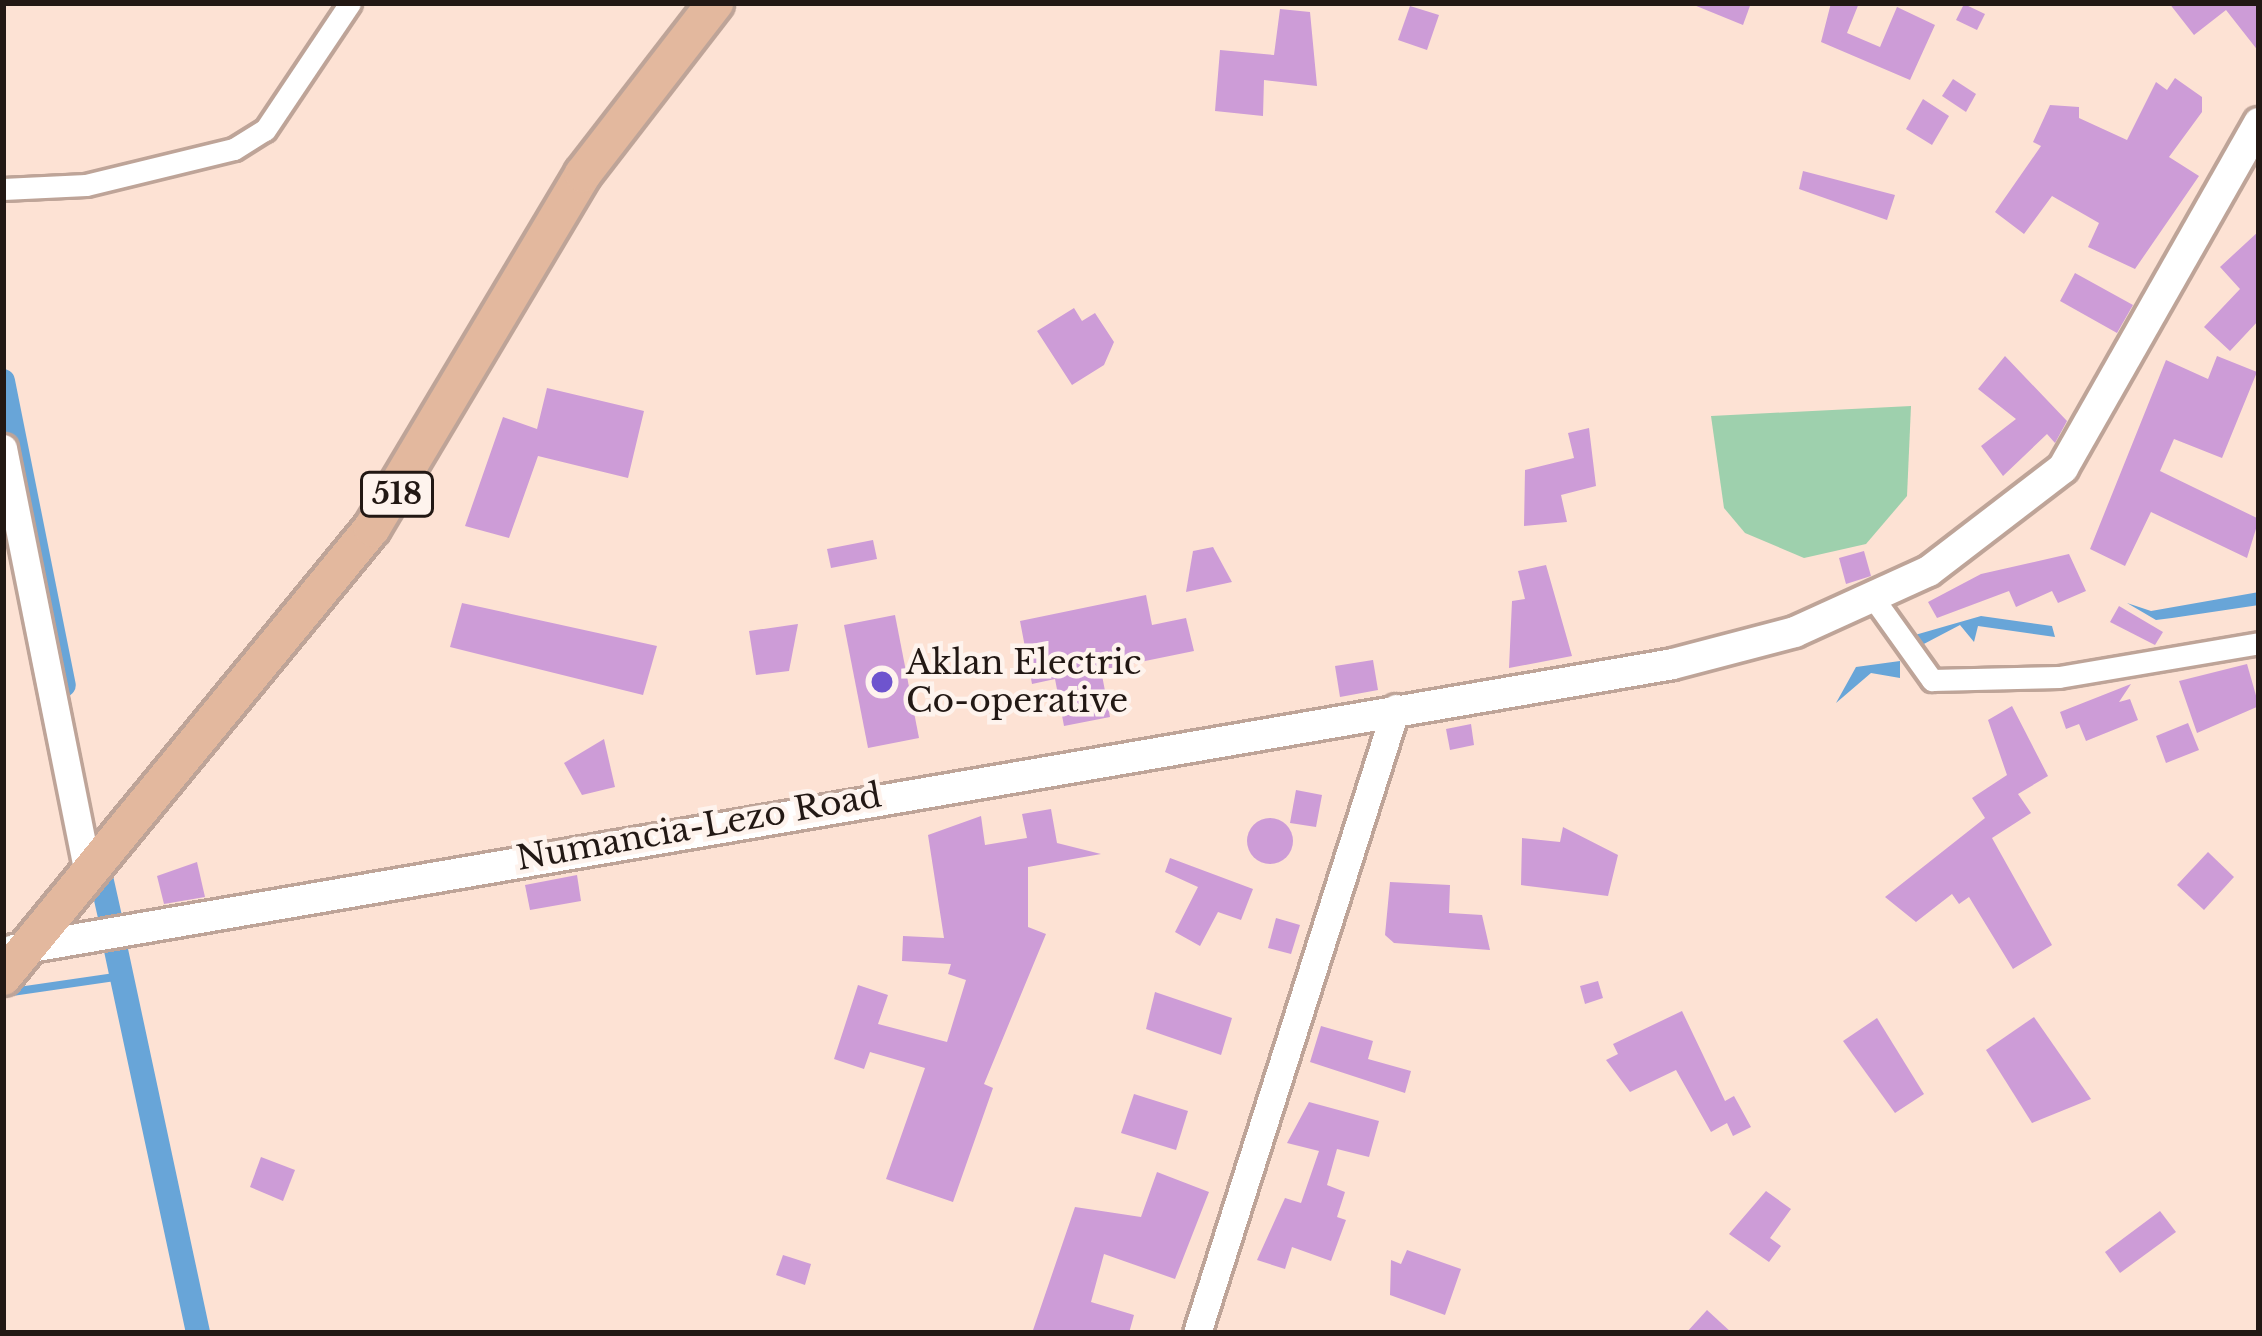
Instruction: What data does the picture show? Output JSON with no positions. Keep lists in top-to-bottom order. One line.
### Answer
{"streets":{"main road":["518","Numancia-Lezo Road"]},"crossings":[["518","Numancia-Lezo Road"]],"places":["Aklan Electric Co-operative"]}
